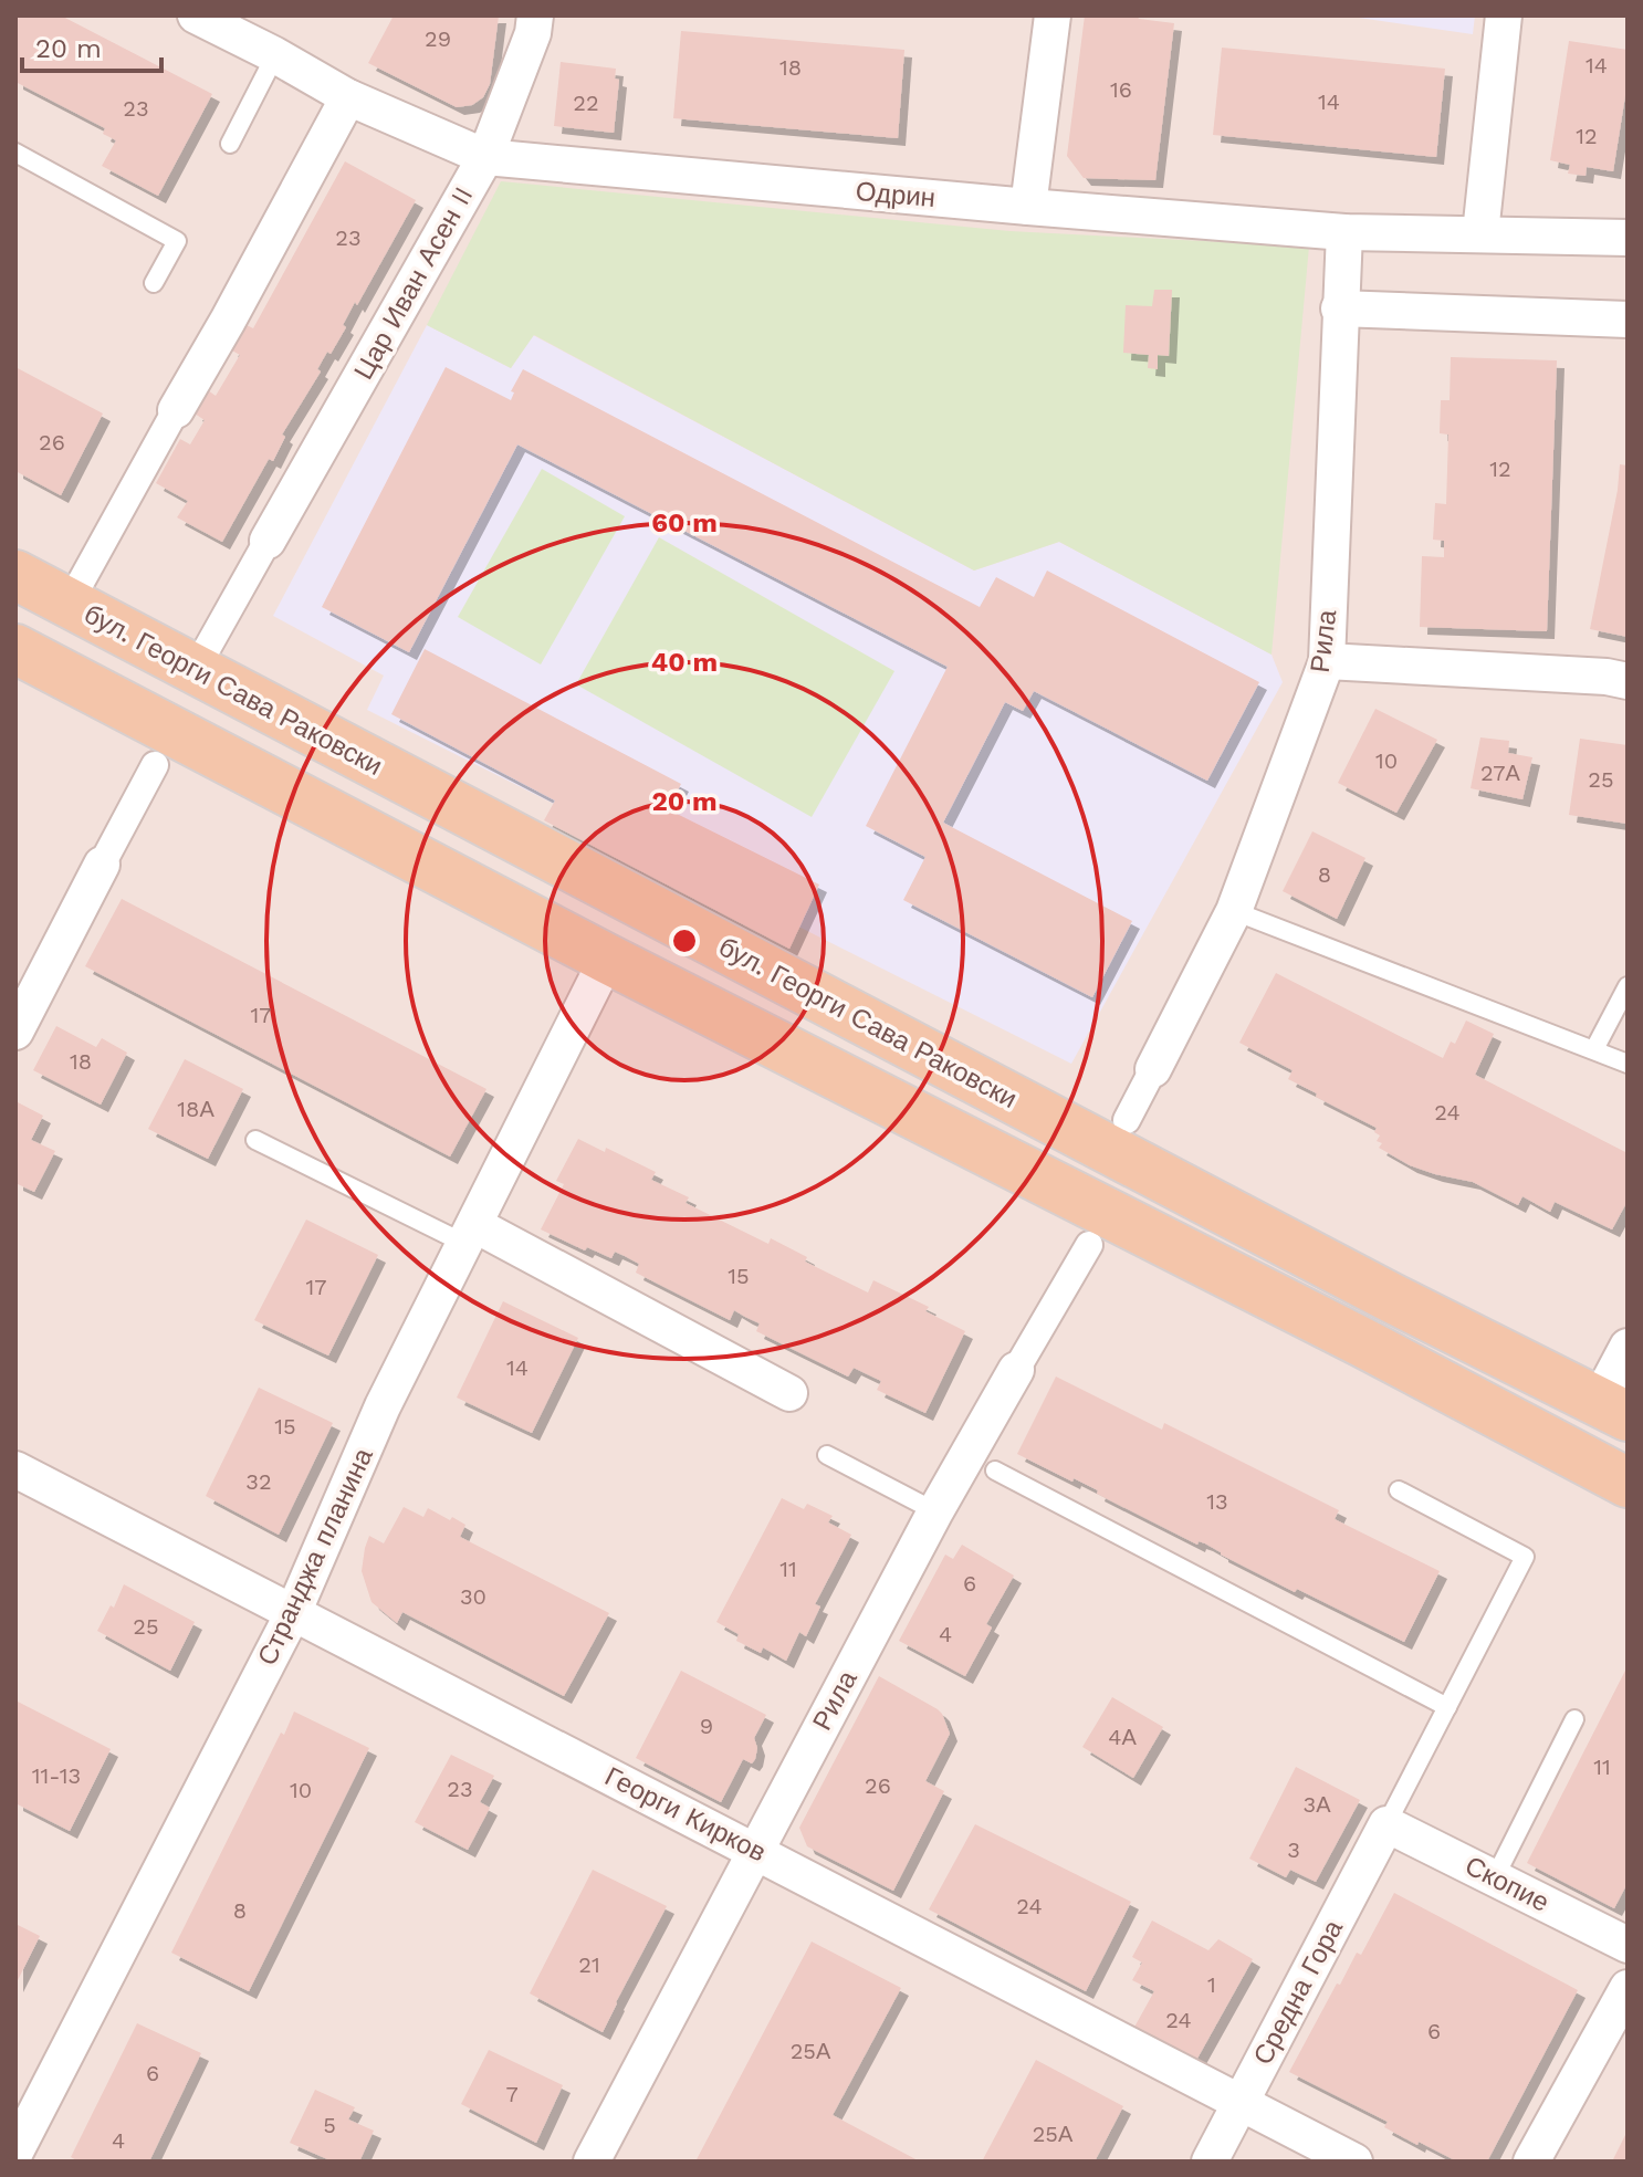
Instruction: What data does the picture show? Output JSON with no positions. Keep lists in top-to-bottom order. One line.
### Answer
{"streets":{"main road":["бул. Георги Сава Раковски"],"street":["Одрин","Цар Иван Асен II","Рила","Странджа планина","Георги Кирков","Скопие","Средна Гора"]},"crossings":[["Одрин","Цар Иван Асен II"],["Одрин","Рила"],["Рила","Георги Кирков"],["Странджа планина","Георги Кирков"],["Георги Кирков","Средна Гора"],["Скопие","Средна Гора"]],"house_numbers":["29","14","18","16","14","22","23","12","23","26","12","10","27А","25","8","17","18","18А","24","15","17","14","15","32","13","11","6","30","25","4","9","4А","11","11-13","26","23","10","3А","3","24","8","21","1","24","6","25А","6","7","5","25А","4"],"scale_bar":"20 m","rings":["60 m","40 m","20 m"]}
